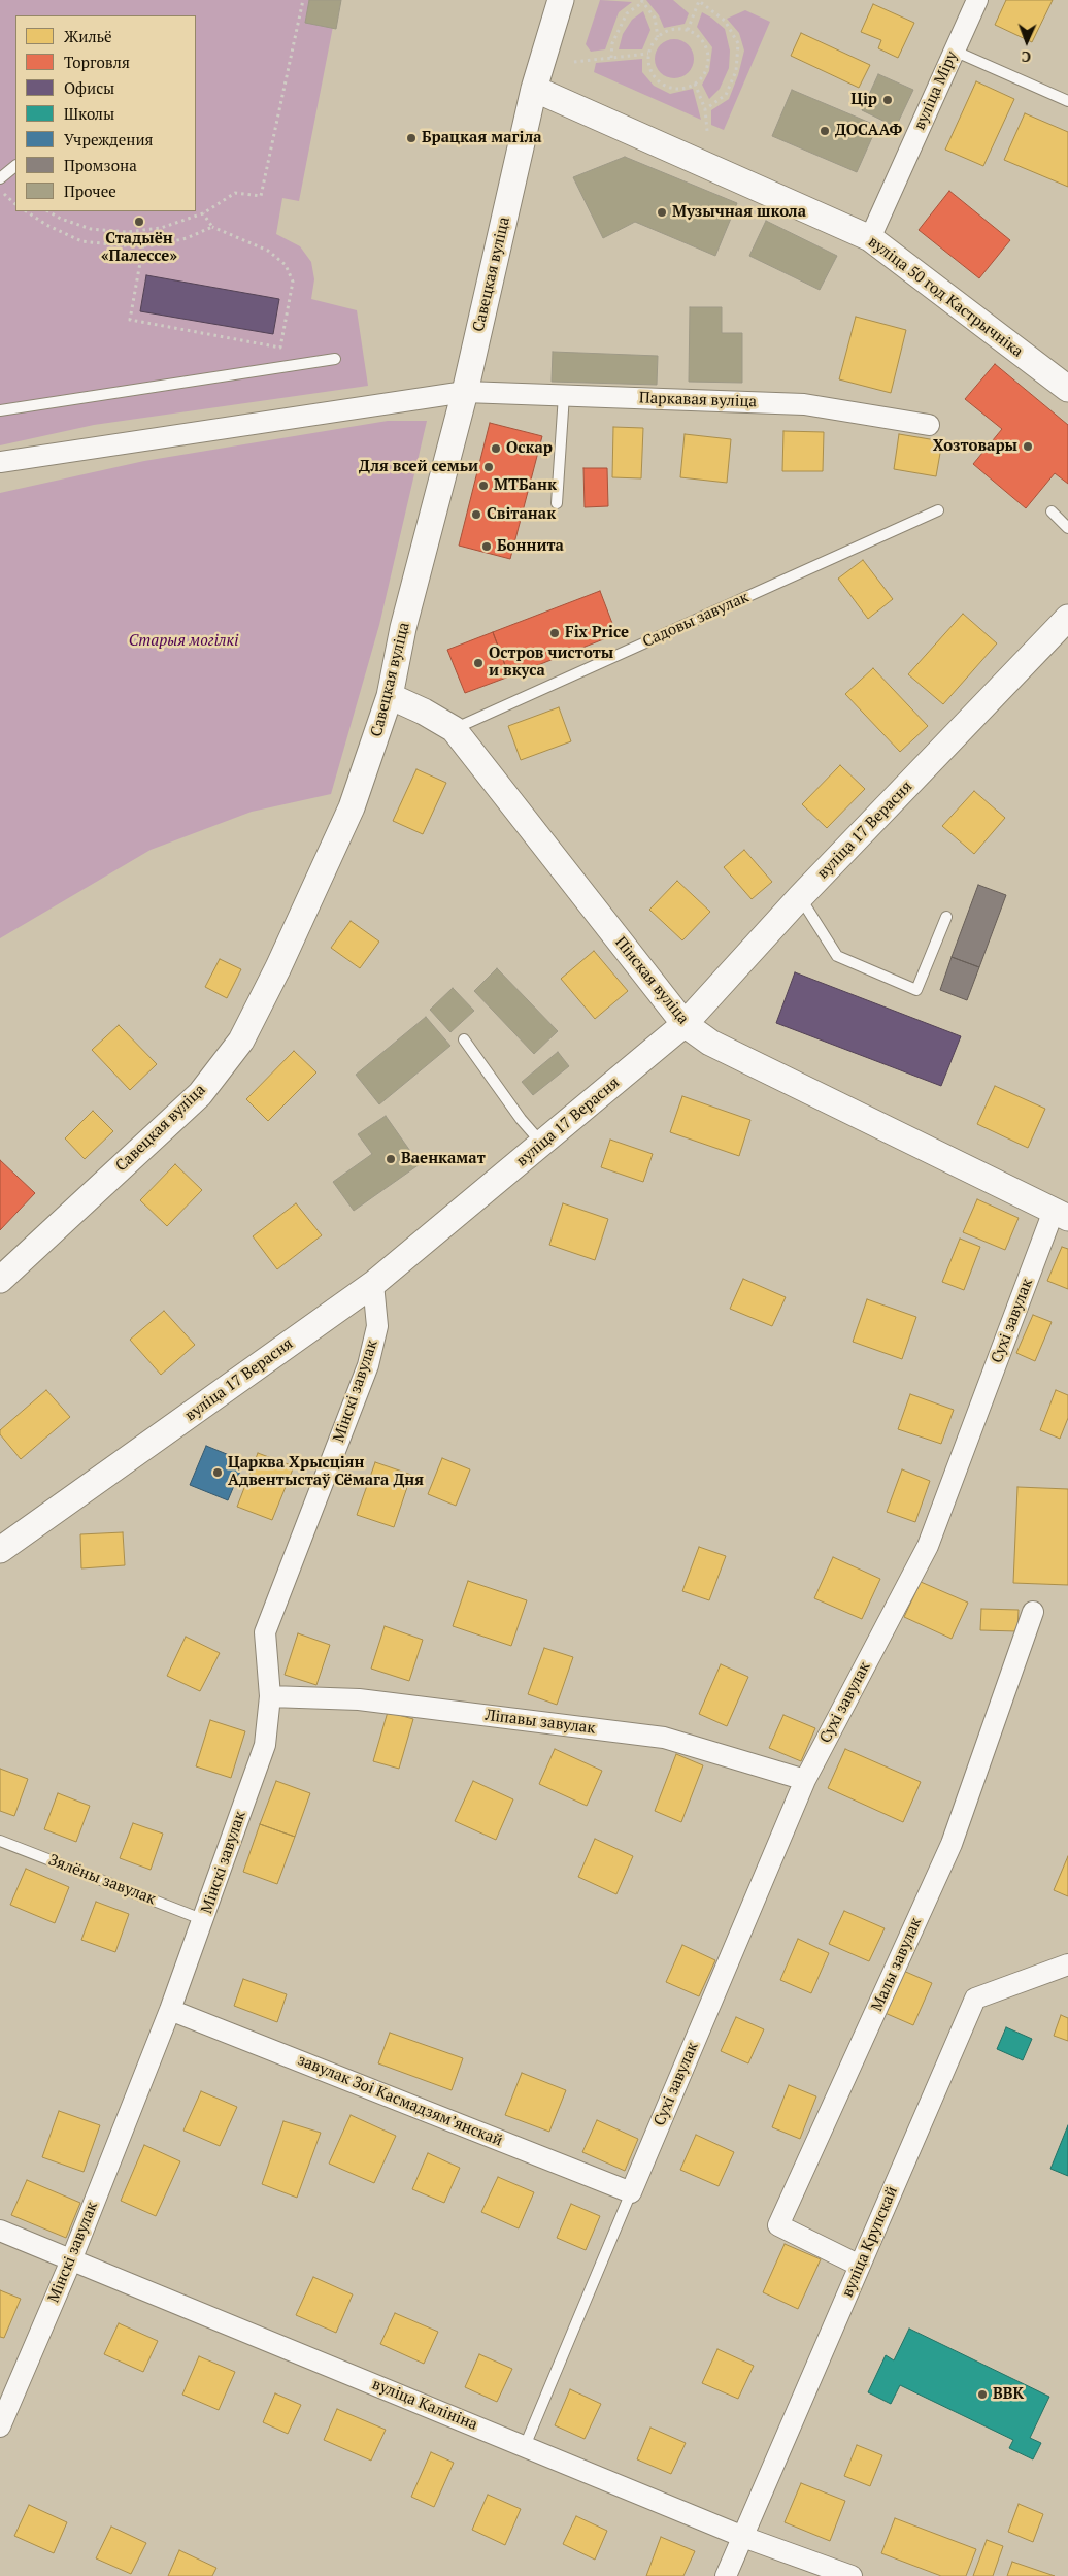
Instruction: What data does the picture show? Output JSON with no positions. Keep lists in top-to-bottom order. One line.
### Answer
{"streets":{"street":["вуліца Міру","Савецкая вуліца","вуліца 50 год Кастрычніка","Паркавая вуліца","вуліца 17 Верасня","Пінская вуліца","Сухі завулак","Мінскі завулак","Ліпавы завулак","Малы завулак","завулак Зоі Касмадзямʼянскай","вуліца Крупскай","вуліца Калініна"],"lane":["Садовы завулак","Зялёны завулак"]},"crossings":[["вуліца Міру","вуліца 50 год Кастрычніка"],["Савецкая вуліца","вуліца 50 год Кастрычніка"],["Савецкая вуліца","Паркавая вуліца"],["Савецкая вуліца","Пінская вуліца"],["Садовы завулак","Пінская вуліца"],["вуліца 17 Верасня","Пінская вуліца"],["вуліца 17 Верасня","Мінскі завулак"],["Пінская вуліца","Сухі завулак"],["Сухі завулак","Ліпавы завулак"],["Сухі завулак","завулак Зоі Касмадзямʼянскай"],["Мінскі завулак","Ліпавы завулак"],["Мінскі завулак","Зялёны завулак"],["Мінскі завулак","завулак Зоі Касмадзямʼянскай"],["Мінскі завулак","вуліца Калініна"],["Малы завулак","вуліца Крупскай"],["вуліца Крупскай","вуліца Калініна"]],"parks":["Старыя могілкі"],"places":["Цір","ДОСААФ","Брацкая магіла","Музычная школа","Стадыён «Палессе»","Хозтовары","Оскар","Для всей семьи","МТБанк","Світанак","Боннита","Fix Price","Остров чистоты и вкуса","Ваенкамат","Царква Хрысціян Адвентыстаў Сёмага Дня","ВВК"],"legend":["Жильё","Торговля","Офисы","Школы","Учреждения","Промзона","Прочее"],"north":"bottom"}
